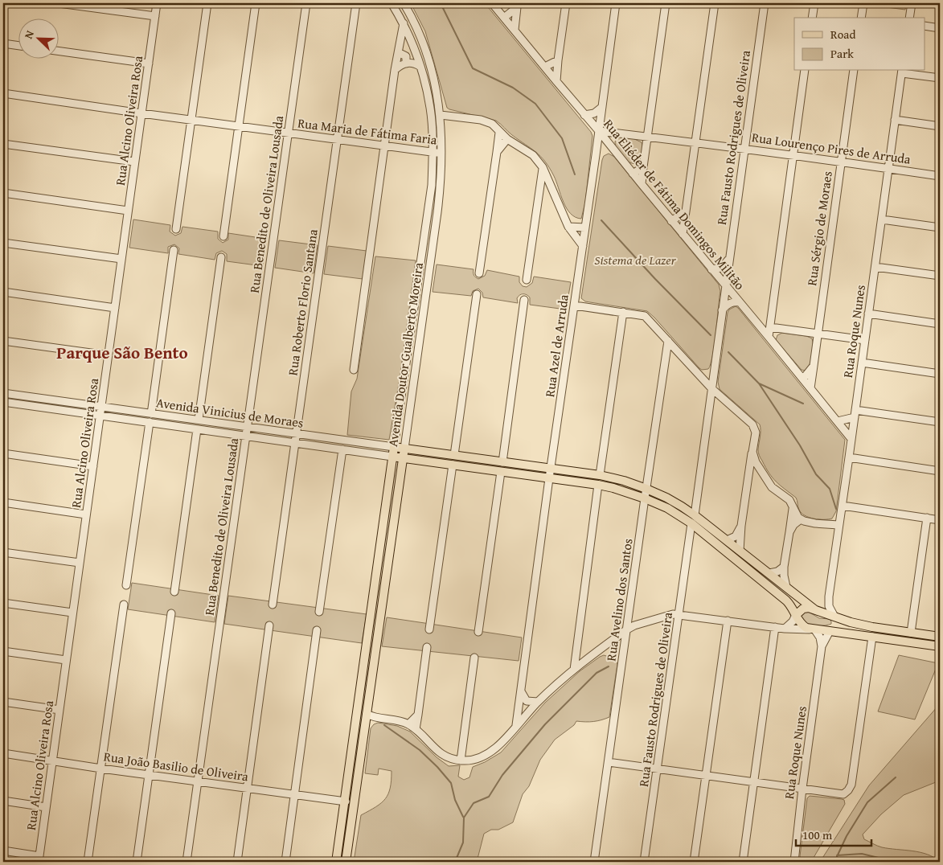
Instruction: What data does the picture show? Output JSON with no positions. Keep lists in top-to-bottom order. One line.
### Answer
{"streets":{"main road":["Rua Roque Nunes","Avenida Doutor Gualberto Moreira","Avenida Vinicius de Moraes"],"street":["Rua Alcino Oliveira Rosa","Rua Maria de Fátima Faria","Rua Fausto Rodrigues de Oliveira","Rua Lourenço Pires de Arruda","Rua Benedito de Oliveira Lousada","Rua Eliéder de Fátima Domingos Militão","Rua Sérgio de Moraes","Rua Roberto Florio Santana","Rua Azel de Arruda","Rua Avelino dos Santos","Rua João Basilio de Oliveira"]},"crossings":[["Rua Alcino Oliveira Rosa","Rua Maria de Fátima Faria"],["Rua Alcino Oliveira Rosa","Avenida Vinicius de Moraes"],["Rua Alcino Oliveira Rosa","Rua João Basilio de Oliveira"],["Rua Maria de Fátima Faria","Rua Benedito de Oliveira Lousada"],["Rua Maria de Fátima Faria","Rua Roberto Florio Santana"],["Rua Maria de Fátima Faria","Avenida Doutor Gualberto Moreira"],["Rua Fausto Rodrigues de Oliveira","Rua Lourenço Pires de Arruda"],["Rua Fausto Rodrigues de Oliveira","Rua Eliéder de Fátima Domingos Militão"],["Rua Fausto Rodrigues de Oliveira","Avenida Vinicius de Moraes"],["Rua Lourenço Pires de Arruda","Rua Eliéder de Fátima Domingos Militão"],["Rua Lourenço Pires de Arruda","Rua Sérgio de Moraes"],["Rua Lourenço Pires de Arruda","Rua Roque Nunes"],["Rua Lourenço Pires de Arruda","Rua Azel de Arruda"],["Rua Benedito de Oliveira Lousada","Avenida Vinicius de Moraes"],["Rua Benedito de Oliveira Lousada","Rua João Basilio de Oliveira"],["Rua Eliéder de Fátima Domingos Militão","Rua Sérgio de Moraes"],["Rua Eliéder de Fátima Domingos Militão","Rua Roque Nunes"],["Rua Eliéder de Fátima Domingos Militão","Rua Azel de Arruda"],["Rua Roberto Florio Santana","Avenida Vinicius de Moraes"],["Rua Roque Nunes","Avenida Vinicius de Moraes"],["Rua Azel de Arruda","Avenida Vinicius de Moraes"],["Avenida Doutor Gualberto Moreira","Avenida Vinicius de Moraes"],["Avenida Doutor Gualberto Moreira","Rua João Basilio de Oliveira"],["Avenida Vinicius de Moraes","Rua Avelino dos Santos"]],"districts":["Parque São Bento"],"parks":["Sistema de Lazer"],"legend":["Road","Park"],"scale_bar":"100 m","north":"top left"}
